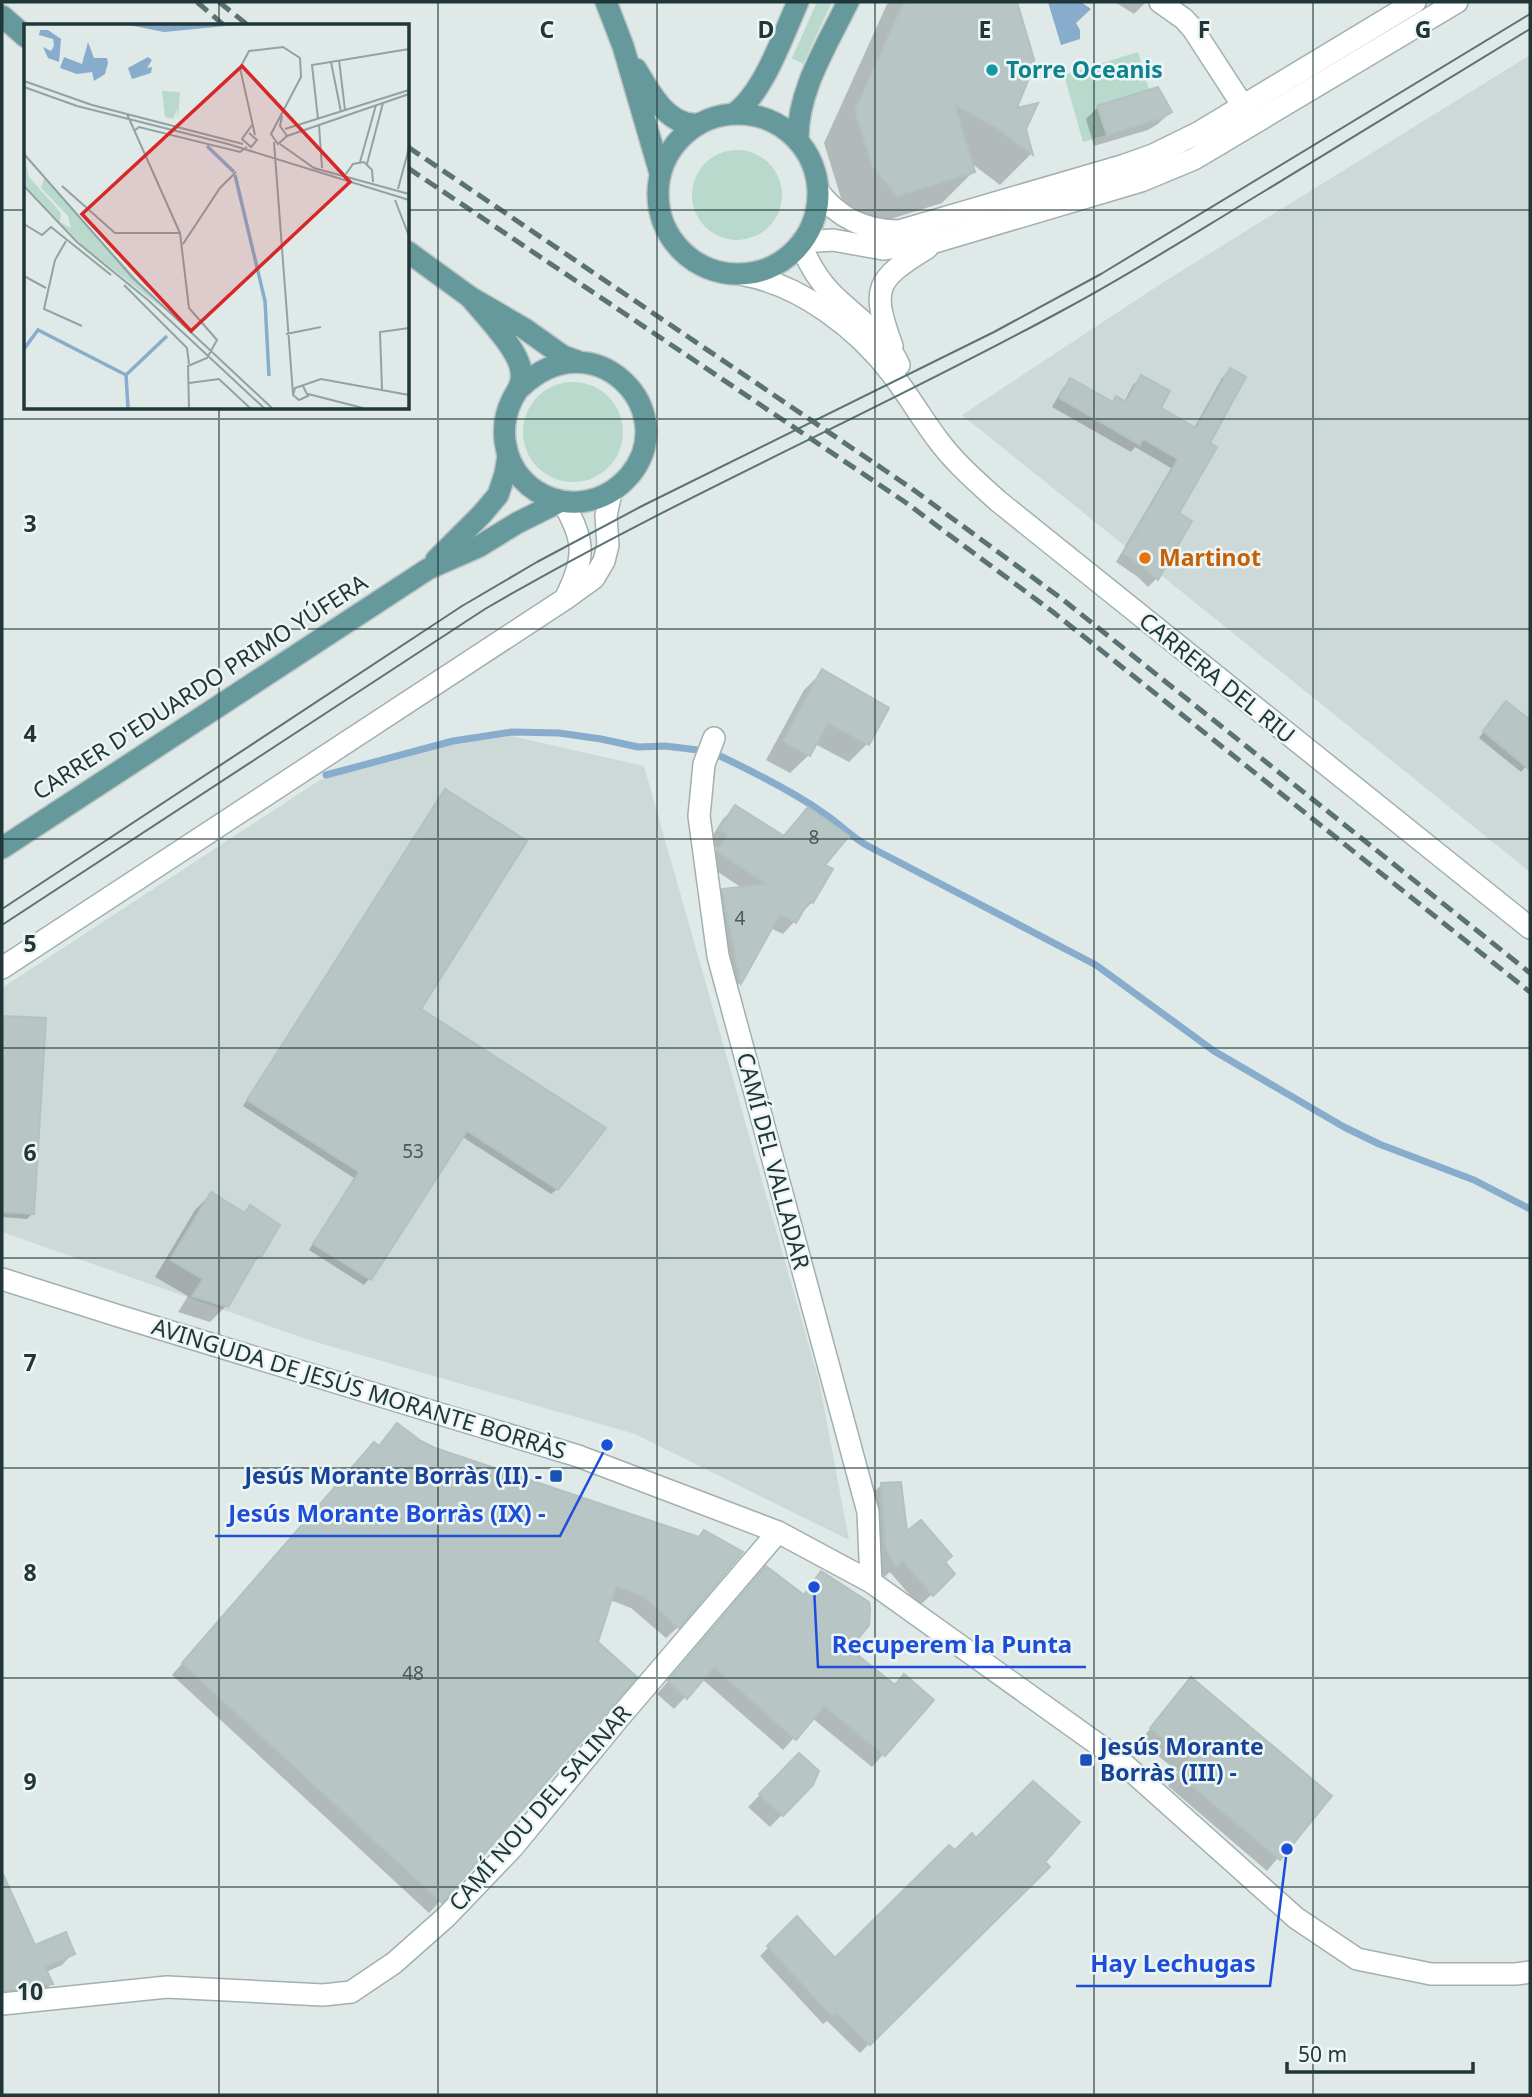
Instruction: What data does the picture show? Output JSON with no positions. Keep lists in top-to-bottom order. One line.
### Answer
{"streets":{"main road":["CARRER D'EDUARDO PRIMO YÚFERA"],"street":["CARRERA DEL RIU","CAMÍ DEL VALLADAR","AVINGUDA DE JESÚS MORANTE BORRÀS","CAMÍ NOU DEL SALINAR"]},"crossings":[["CAMÍ DEL VALLADAR","AVINGUDA DE JESÚS MORANTE BORRÀS"],["AVINGUDA DE JESÚS MORANTE BORRÀS","CAMÍ NOU DEL SALINAR"]],"places":{"other":["Torre Oceanis","Martinot","Jesús Morante Borràs (IX) -","Recuperem la Punta","Hay Lechugas"],"transit":["Jesús Morante Borràs (II) -","Jesús Morante Borràs (III) -"]},"house_numbers":["8","4","53","48"],"scale_bar":"50 m","grid":{"columns":["C","D","E","F","G"],"rows":["3","4","5","6","7","8","9","10"]}}
